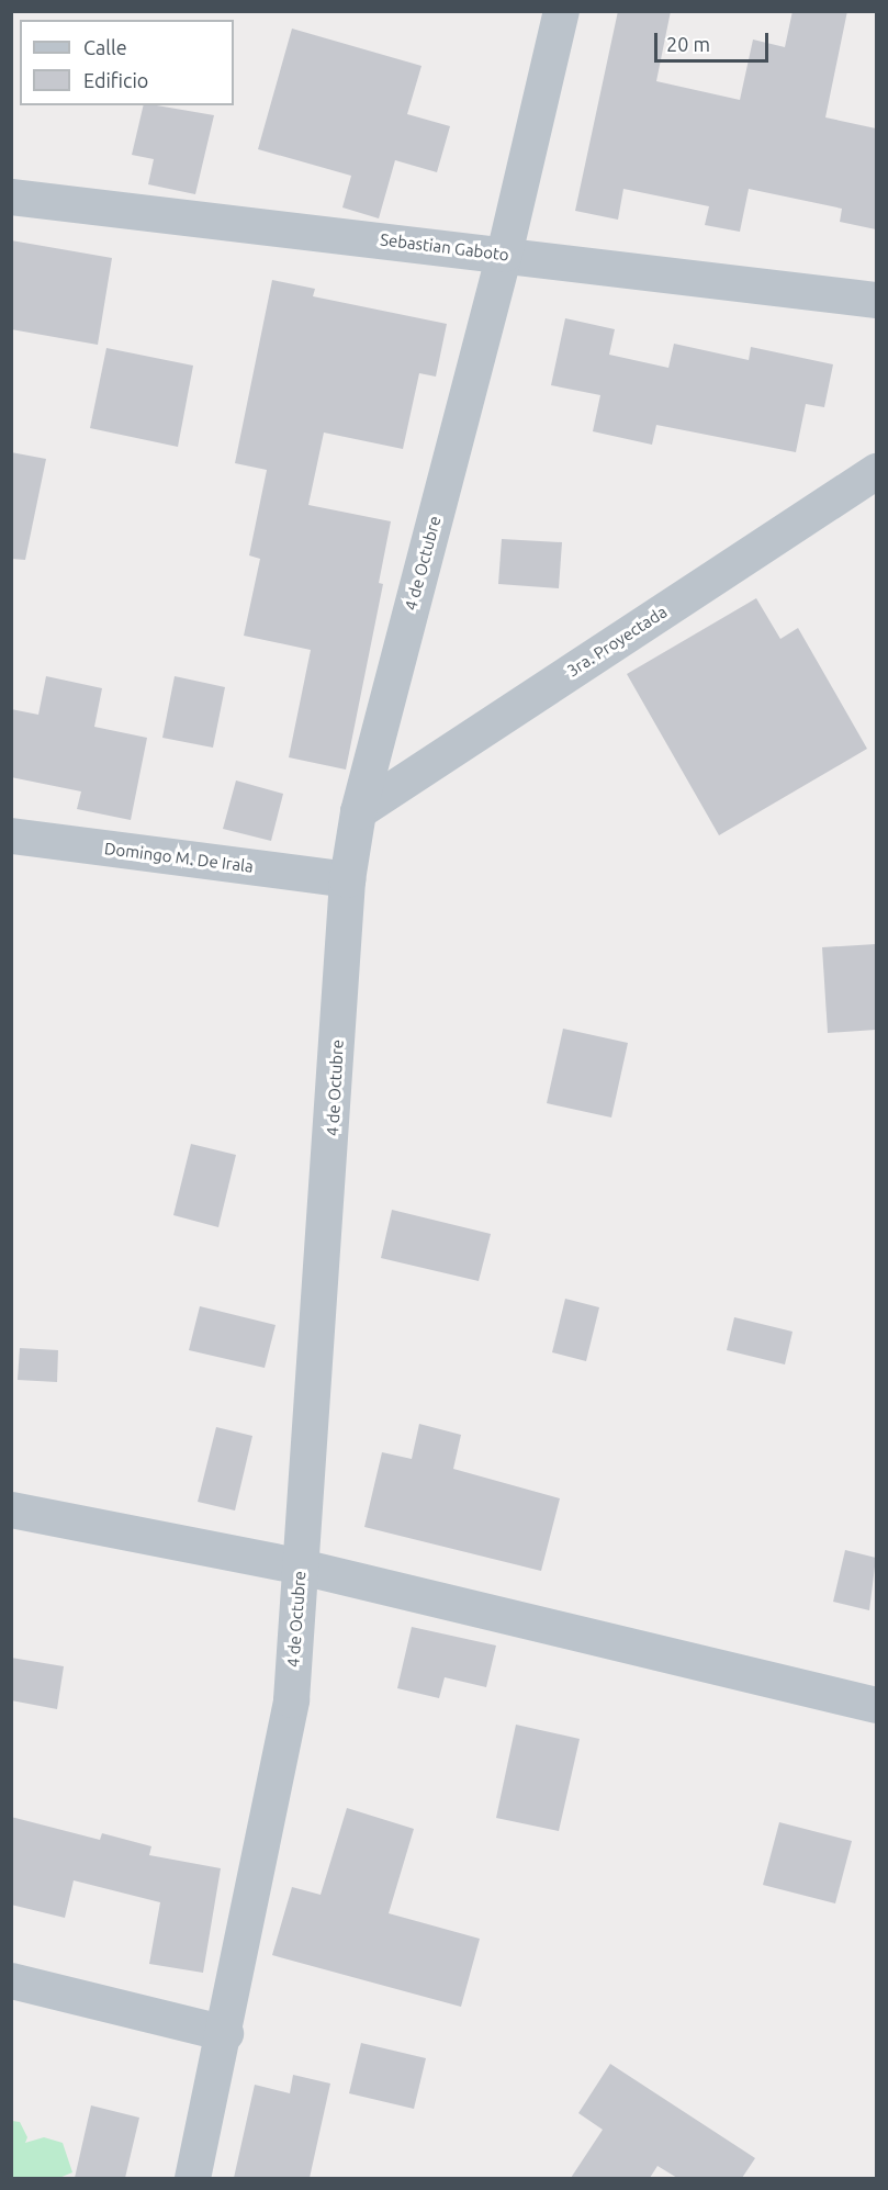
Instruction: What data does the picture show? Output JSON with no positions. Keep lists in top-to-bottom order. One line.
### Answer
{"streets":{"street":["Sebastian Gaboto","4 de Octubre","3ra. Proyectada","Domingo M. De Irala"]},"crossings":[["Sebastian Gaboto","4 de Octubre"],["4 de Octubre","3ra. Proyectada"],["4 de Octubre","Domingo M. De Irala"]],"legend":["Calle","Edificio"],"scale_bar":"20 m"}
